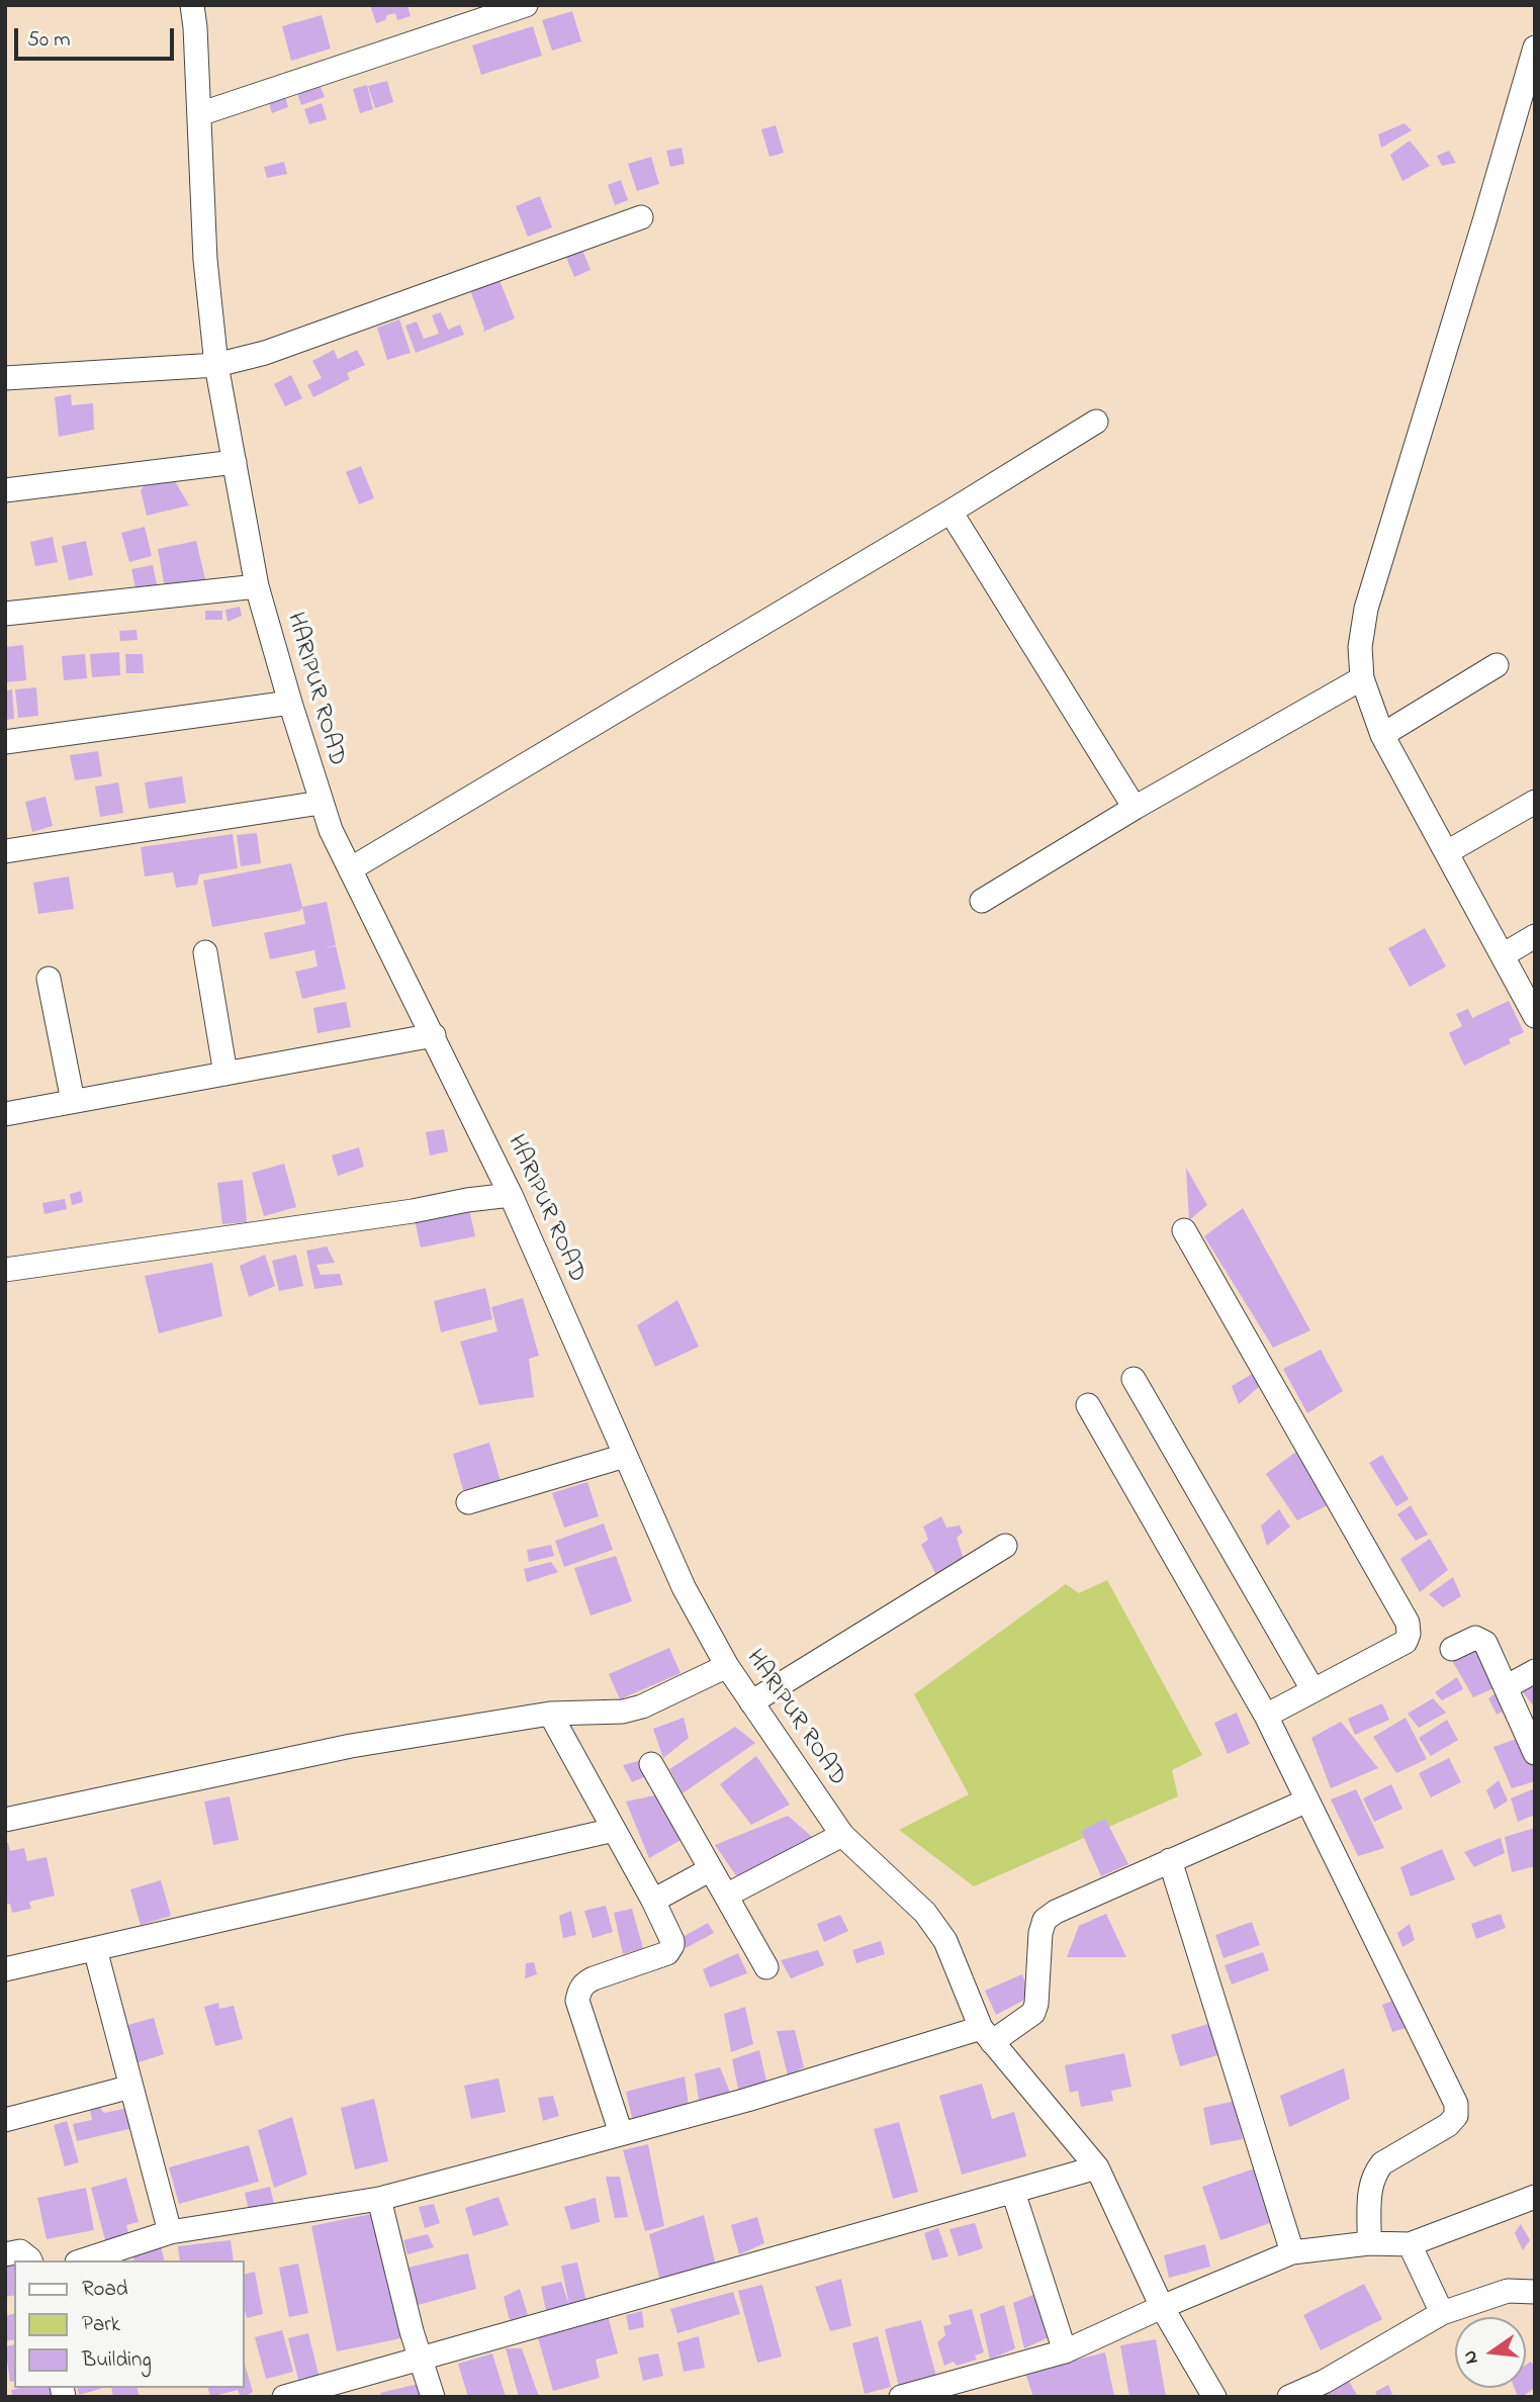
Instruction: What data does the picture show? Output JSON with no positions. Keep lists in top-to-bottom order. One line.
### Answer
{"streets":{"street":["HARIPUR ROAD"]},"legend":["Road","Park","Building"],"scale_bar":"50 m","north":"left"}
